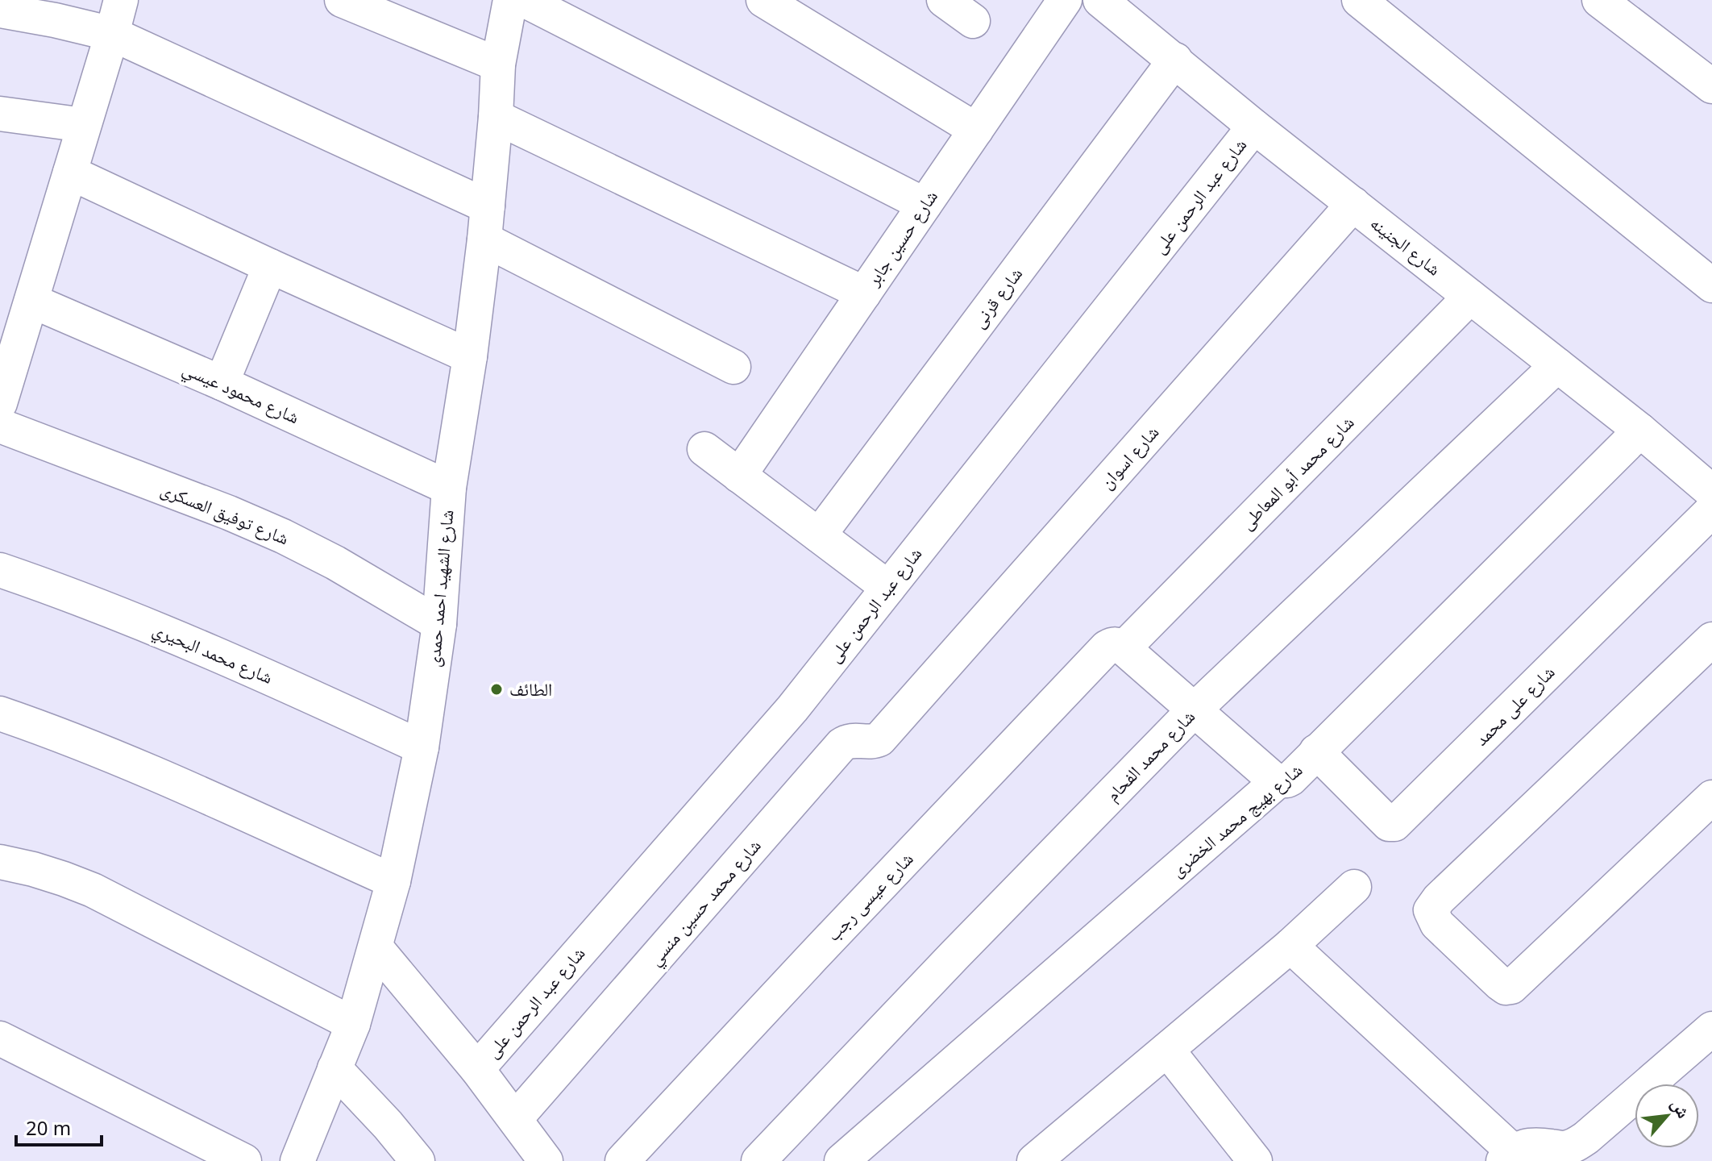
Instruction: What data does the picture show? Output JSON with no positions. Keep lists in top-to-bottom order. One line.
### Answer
{"streets":{"street":["شارع عبد الرحمن على","شارع حسين جابر","شارع الجنينه","شارع قرنى","شارع محمود عيسي","شارع اسوان","شارع محمد أبو المعاطى","شارع توفيق العسكرى","شارع الشهيد احمد حمدى","شارع محمد البحيري","شارع على محمد","شارع محمد الفحام","شارع بهيج محمد الخضرى","شارع عيسى رجب","شارع محمد حسين منسي"]},"crossings":[["شارع عبد الرحمن على","شارع الجنينه"],["شارع الجنينه","شارع قرنى"],["شارع الجنينه","شارع اسوان"],["شارع الجنينه","شارع محمد أبو المعاطى"],["شارع الجنينه","شارع محمد الفحام"],["شارع الجنينه","شارع بهيج محمد الخضرى"],["شارع محمود عيسي","شارع الشهيد احمد حمدى"],["شارع اسوان","شارع محمد حسين منسي"],["شارع محمد أبو المعاطى","شارع عيسى رجب"],["شارع توفيق العسكرى","شارع الشهيد احمد حمدى"],["شارع الشهيد احمد حمدى","شارع محمد البحيري"],["شارع على محمد","شارع بهيج محمد الخضرى"]],"places":["الطائف"],"scale_bar":"20 m","north":"top right"}
